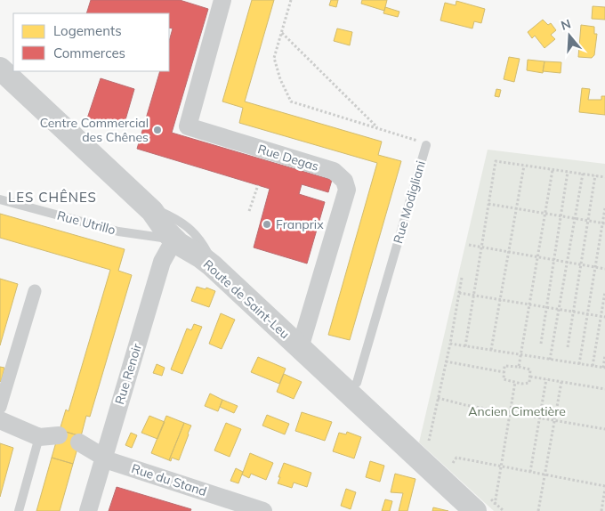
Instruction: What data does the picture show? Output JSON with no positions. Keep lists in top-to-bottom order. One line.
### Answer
{"streets":{"street":["Rue Degas","Route de Saint-Leu","Rue Renoir","Rue du Stand"],"lane":["Rue Modigliani","Rue Utrillo"]},"crossings":[["Rue Degas","Route de Saint-Leu"],["Rue Modigliani","Route de Saint-Leu"],["Rue Utrillo","Route de Saint-Leu"],["Rue Utrillo","Rue Renoir"],["Route de Saint-Leu","Rue Renoir"],["Rue Renoir","Rue du Stand"]],"districts":["LES CHÊNES"],"parks":["Ancien Cimetière"],"places":["Centre Commercial des Chênes","Franprix"],"legend":["Logements","Commerces"],"north":"top"}
